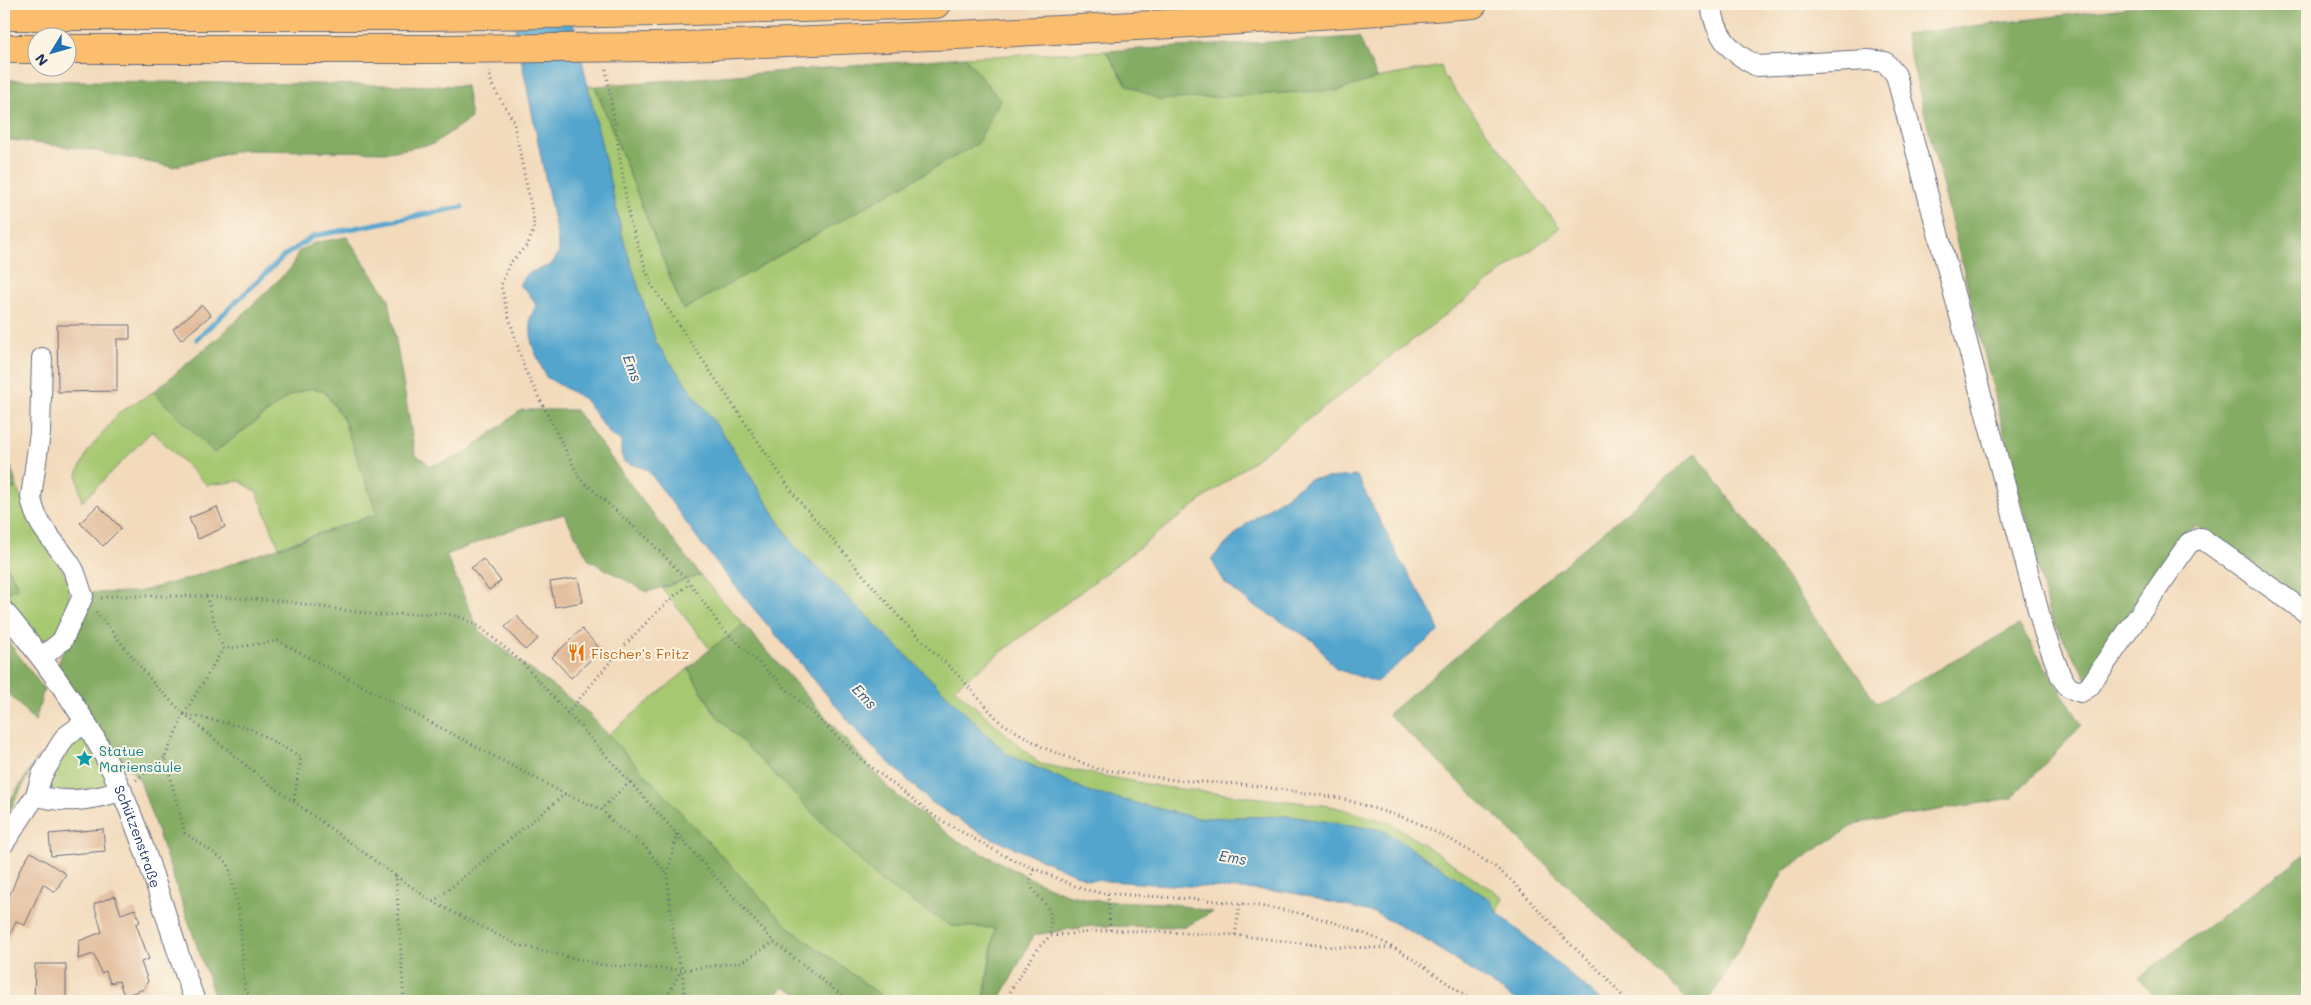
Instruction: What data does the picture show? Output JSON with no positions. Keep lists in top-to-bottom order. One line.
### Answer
{"streets":{"street":["Schützenstraße"]},"water":["Ems"],"places":{"restaurant":["Fischer's Fritz"],"place":["Statue Mariensäule"]},"north":"bottom left"}
